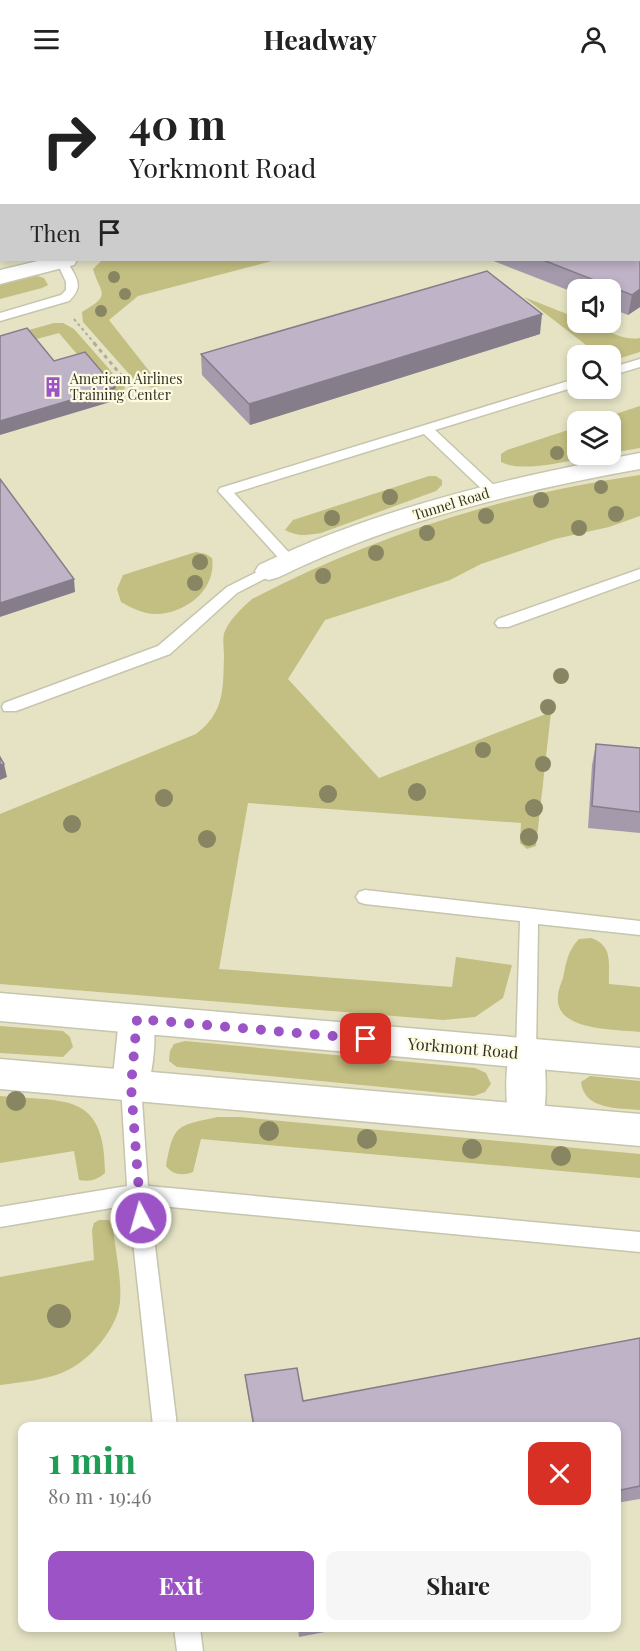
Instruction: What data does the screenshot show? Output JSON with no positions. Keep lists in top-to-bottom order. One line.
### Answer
{"streets":{"street":["Tunnel Road","Yorkmont Road"]},"places":{"building":["American Airlines Training Center"]},"page":{"header":"Headway","turn":["40 m","Yorkmont Road"],"then":"Then","heading":["1 min","80 m · 19:46"],"buttons":["Exit","Share"]}}
